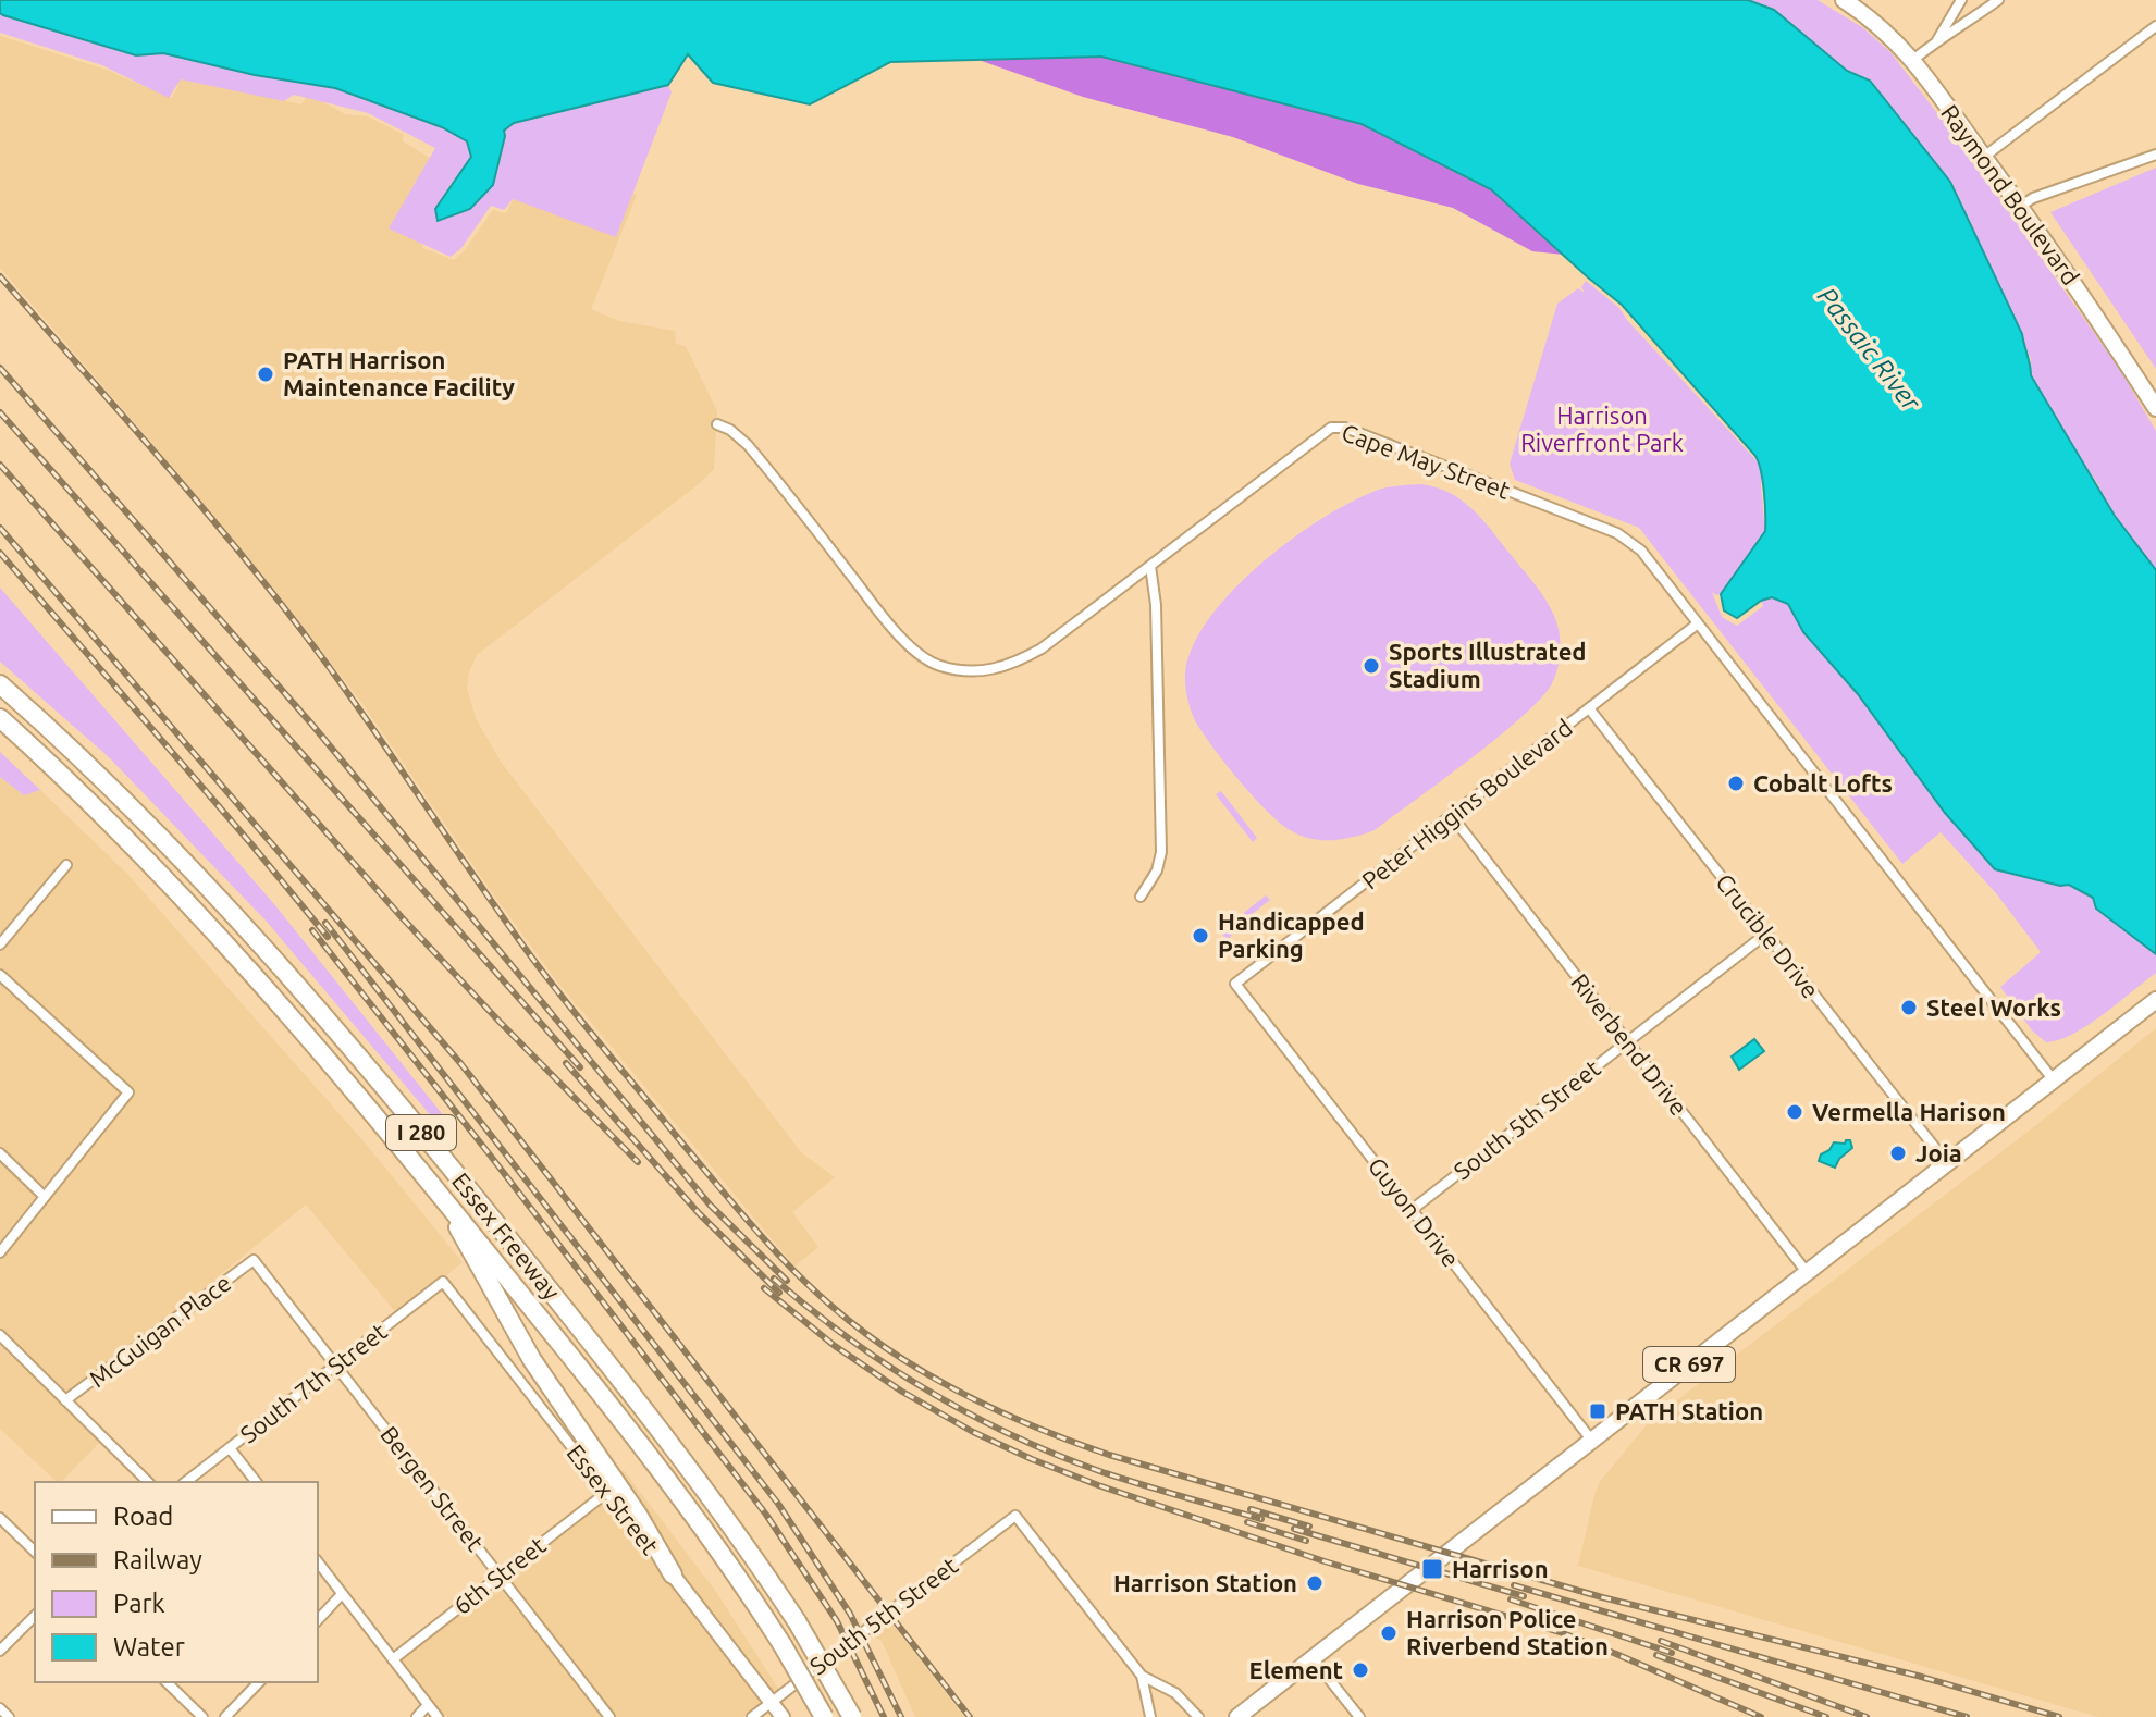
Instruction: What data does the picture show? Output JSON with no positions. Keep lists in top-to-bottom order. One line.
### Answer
{"streets":{"highway":["I 280","Essex Freeway"],"main road":["Raymond Boulevard","CR 697"],"street":["Cape May Street","Peter Higgins Boulevard","Crucible Drive","Riverbend Drive","South 5th Street","Guyon Drive","McGuigan Place","South 7th Street","Bergen Street","Essex Street","6th Street"]},"crossings":[["Cape May Street","Peter Higgins Boulevard"],["Cape May Street","CR 697"],["Peter Higgins Boulevard","Crucible Drive"],["Peter Higgins Boulevard","Riverbend Drive"],["Peter Higgins Boulevard","Guyon Drive"],["Crucible Drive","South 5th Street"],["Crucible Drive","CR 697"],["Riverbend Drive","South 5th Street"],["Riverbend Drive","CR 697"],["South 5th Street","Guyon Drive"],["South 5th Street","Essex Street"],["Guyon Drive","CR 697"],["McGuigan Place","Bergen Street"],["South 7th Street","Bergen Street"],["South 7th Street","Essex Street"],["Bergen Street","6th Street"],["Essex Street","6th Street"]],"water":["Passaic River"],"parks":["Harrison Riverfront Park"],"places":{"other":["PATH Harrison Maintenance Facility","Sports Illustrated Stadium","Cobalt Lofts","Handicapped Parking","Steel Works","Vermella Harison","Joia","Harrison Station","Harrison Police Riverbend Station","Element"],"transit":["PATH Station","Harrison"]},"legend":["Road","Railway","Park","Water"]}
